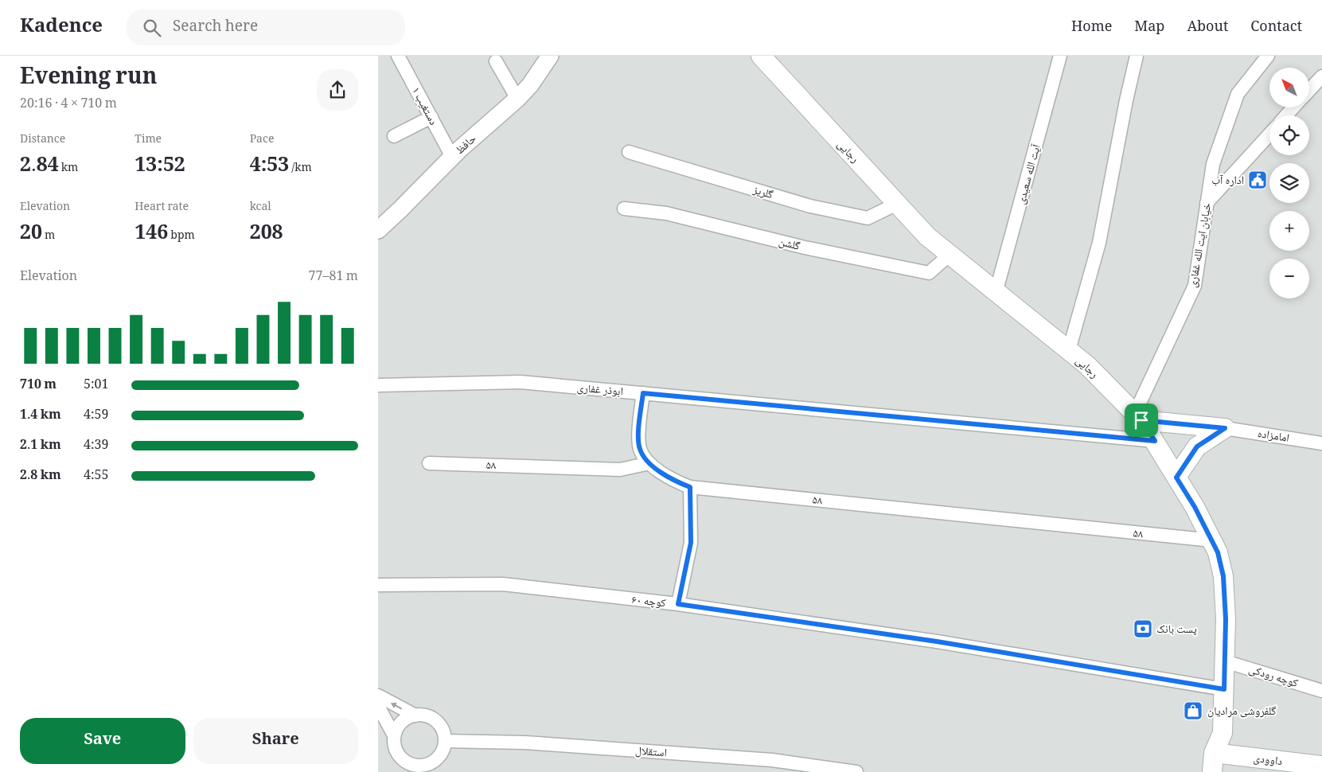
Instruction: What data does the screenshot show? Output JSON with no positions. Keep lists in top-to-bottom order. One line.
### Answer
{"streets":{"main road":["رجایی","داوودی"],"street":["دستغیب ۱","حافظ","آیت الله سعیدی","گلریز","گلشن","خیابان ایت الله غفاری","ابوذر غفاری","امامزاده","۵۸","کوچه ۶۰","کوچه رودکی","استقلال"]},"crossings":[["دستغیب ۱","حافظ"],["رجایی","آیت الله سعیدی"],["رجایی","گلریز"],["رجایی","گلشن"],["رجایی","خیابان ایت الله غفاری"],["رجایی","ابوذر غفاری"],["رجایی","۵۸"],["رجایی","کوچه ۶۰"],["رجایی","کوچه رودکی"],["رجایی","داوودی"]],"places":{"public building":["اداره آب"],"bank":["پست بانک"],"shop":["گلفروشی مرادیان"]},"north":"top left","page":{"header":"Kadence","search":"Search here","nav":["Home","Map","About","Contact"],"heading":["Evening run","20:16 · 4 × 710 m"],"map_buttons":["+","−"],"stats":[["Distance","2.84 km"],["Time","13:52"],["Pace","4:53 /km"],["Elevation","20 m"],["Heart rate","146 bpm"],["kcal","208"]],"chart":["Elevation","77–81 m"],"list":[{"name":"710 m","note":"5:01"},{"name":"1.4 km","note":"4:59"},{"name":"2.1 km","note":"4:39"},{"name":"2.8 km","note":"4:55"}],"buttons":["Save","Share"]}}
